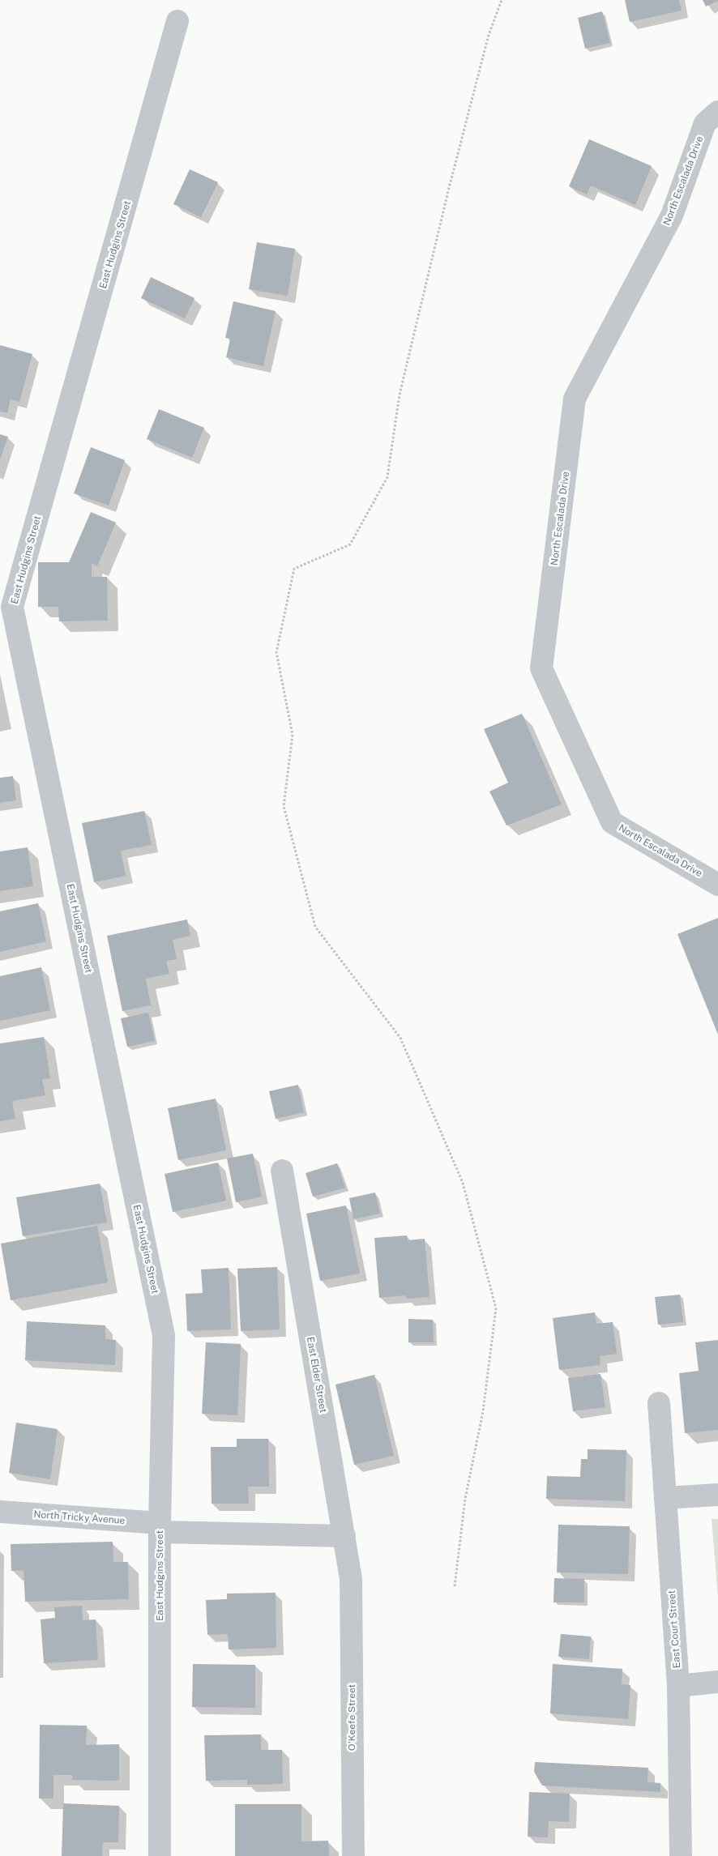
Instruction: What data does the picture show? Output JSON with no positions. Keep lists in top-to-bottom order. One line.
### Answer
{"streets":{"street":["North Escalada Drive","East Hudgins Street","East Elder Street","North Tricky Avenue","East Court Street","O'Keefe Street"]},"crossings":[["East Hudgins Street","North Tricky Avenue"],["East Elder Street","North Tricky Avenue"],["East Elder Street","O'Keefe Street"]]}
